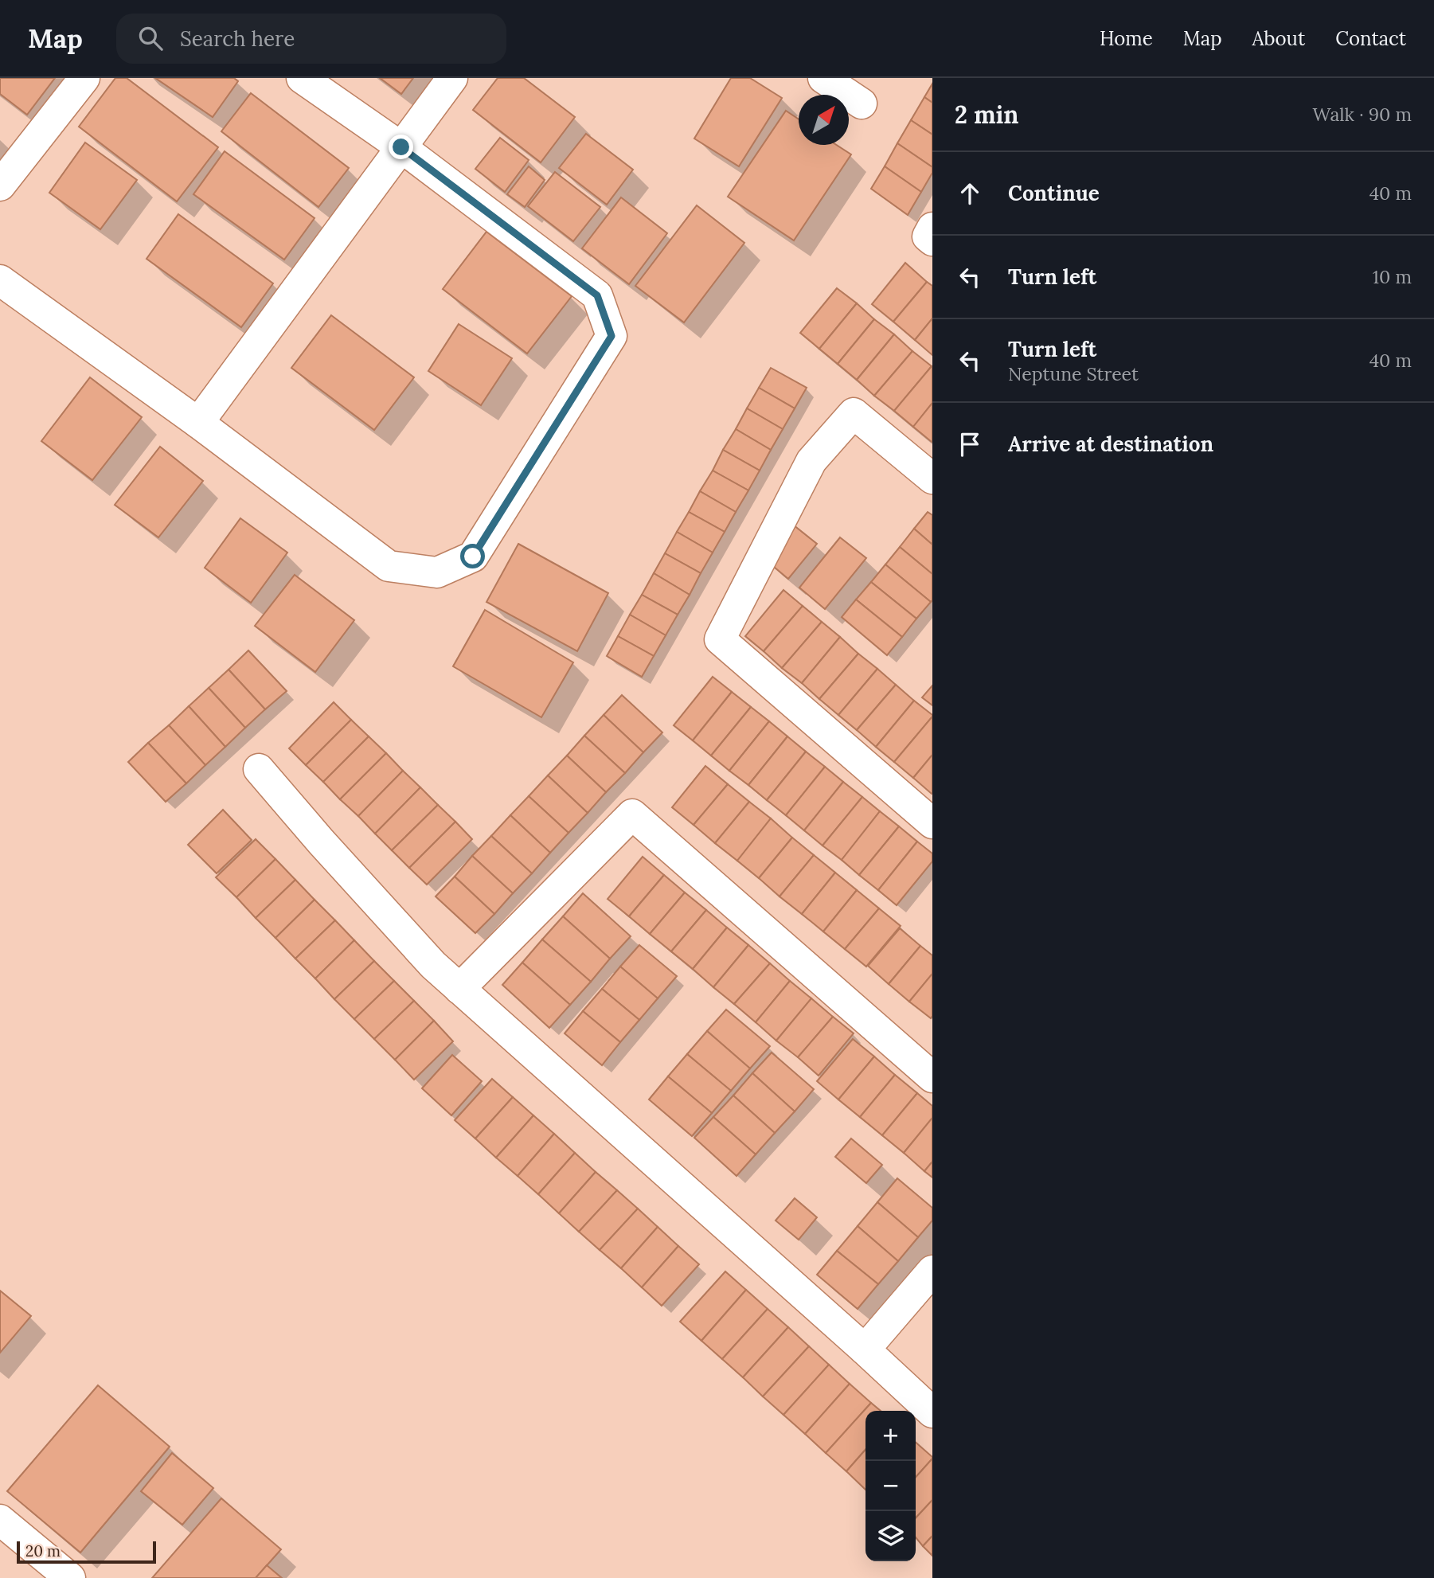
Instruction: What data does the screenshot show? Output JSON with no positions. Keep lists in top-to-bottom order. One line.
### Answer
{"scale_bar":"20 m","north":"top right","page":{"header":"Map","search":"Search here","nav":["Home","Map","About","Contact"],"heading":["2 min","Walk · 90 m"],"list":[["Continue","40 m"],["Turn left","10 m"],["Turn left","Neptune Street","40 m"],"Arrive at destination"],"map_buttons":["+","−"],"scale":"20 m"}}
